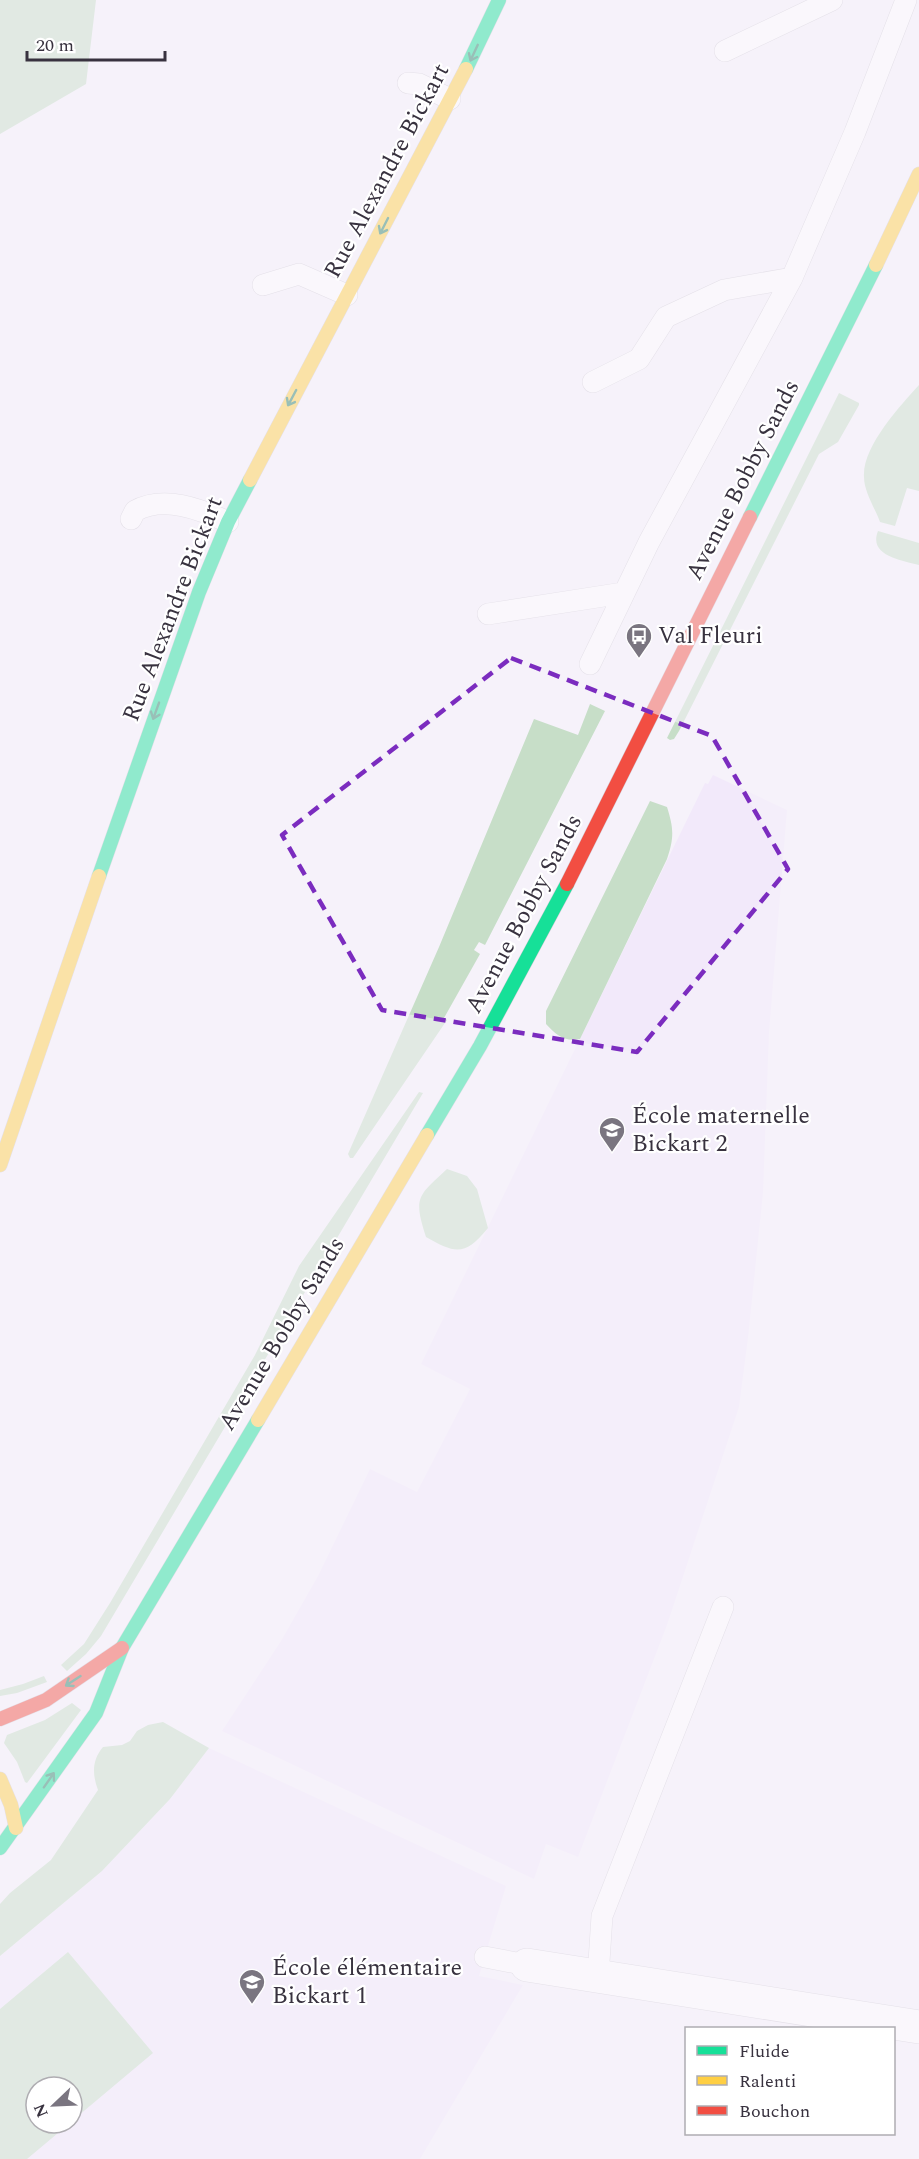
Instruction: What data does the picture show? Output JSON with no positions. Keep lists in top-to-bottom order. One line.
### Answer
{"streets":{"main road":["Rue Alexandre Bickart","Avenue Bobby Sands"]},"one_way":["Rue Alexandre Bickart"],"places":{"bus stop":["Val Fleuri"],"school or university":["École maternelle Bickart 2","École élémentaire Bickart 1"]},"legend":["Fluide","Ralenti","Bouchon"],"scale_bar":"20 m","north":"bottom left"}
